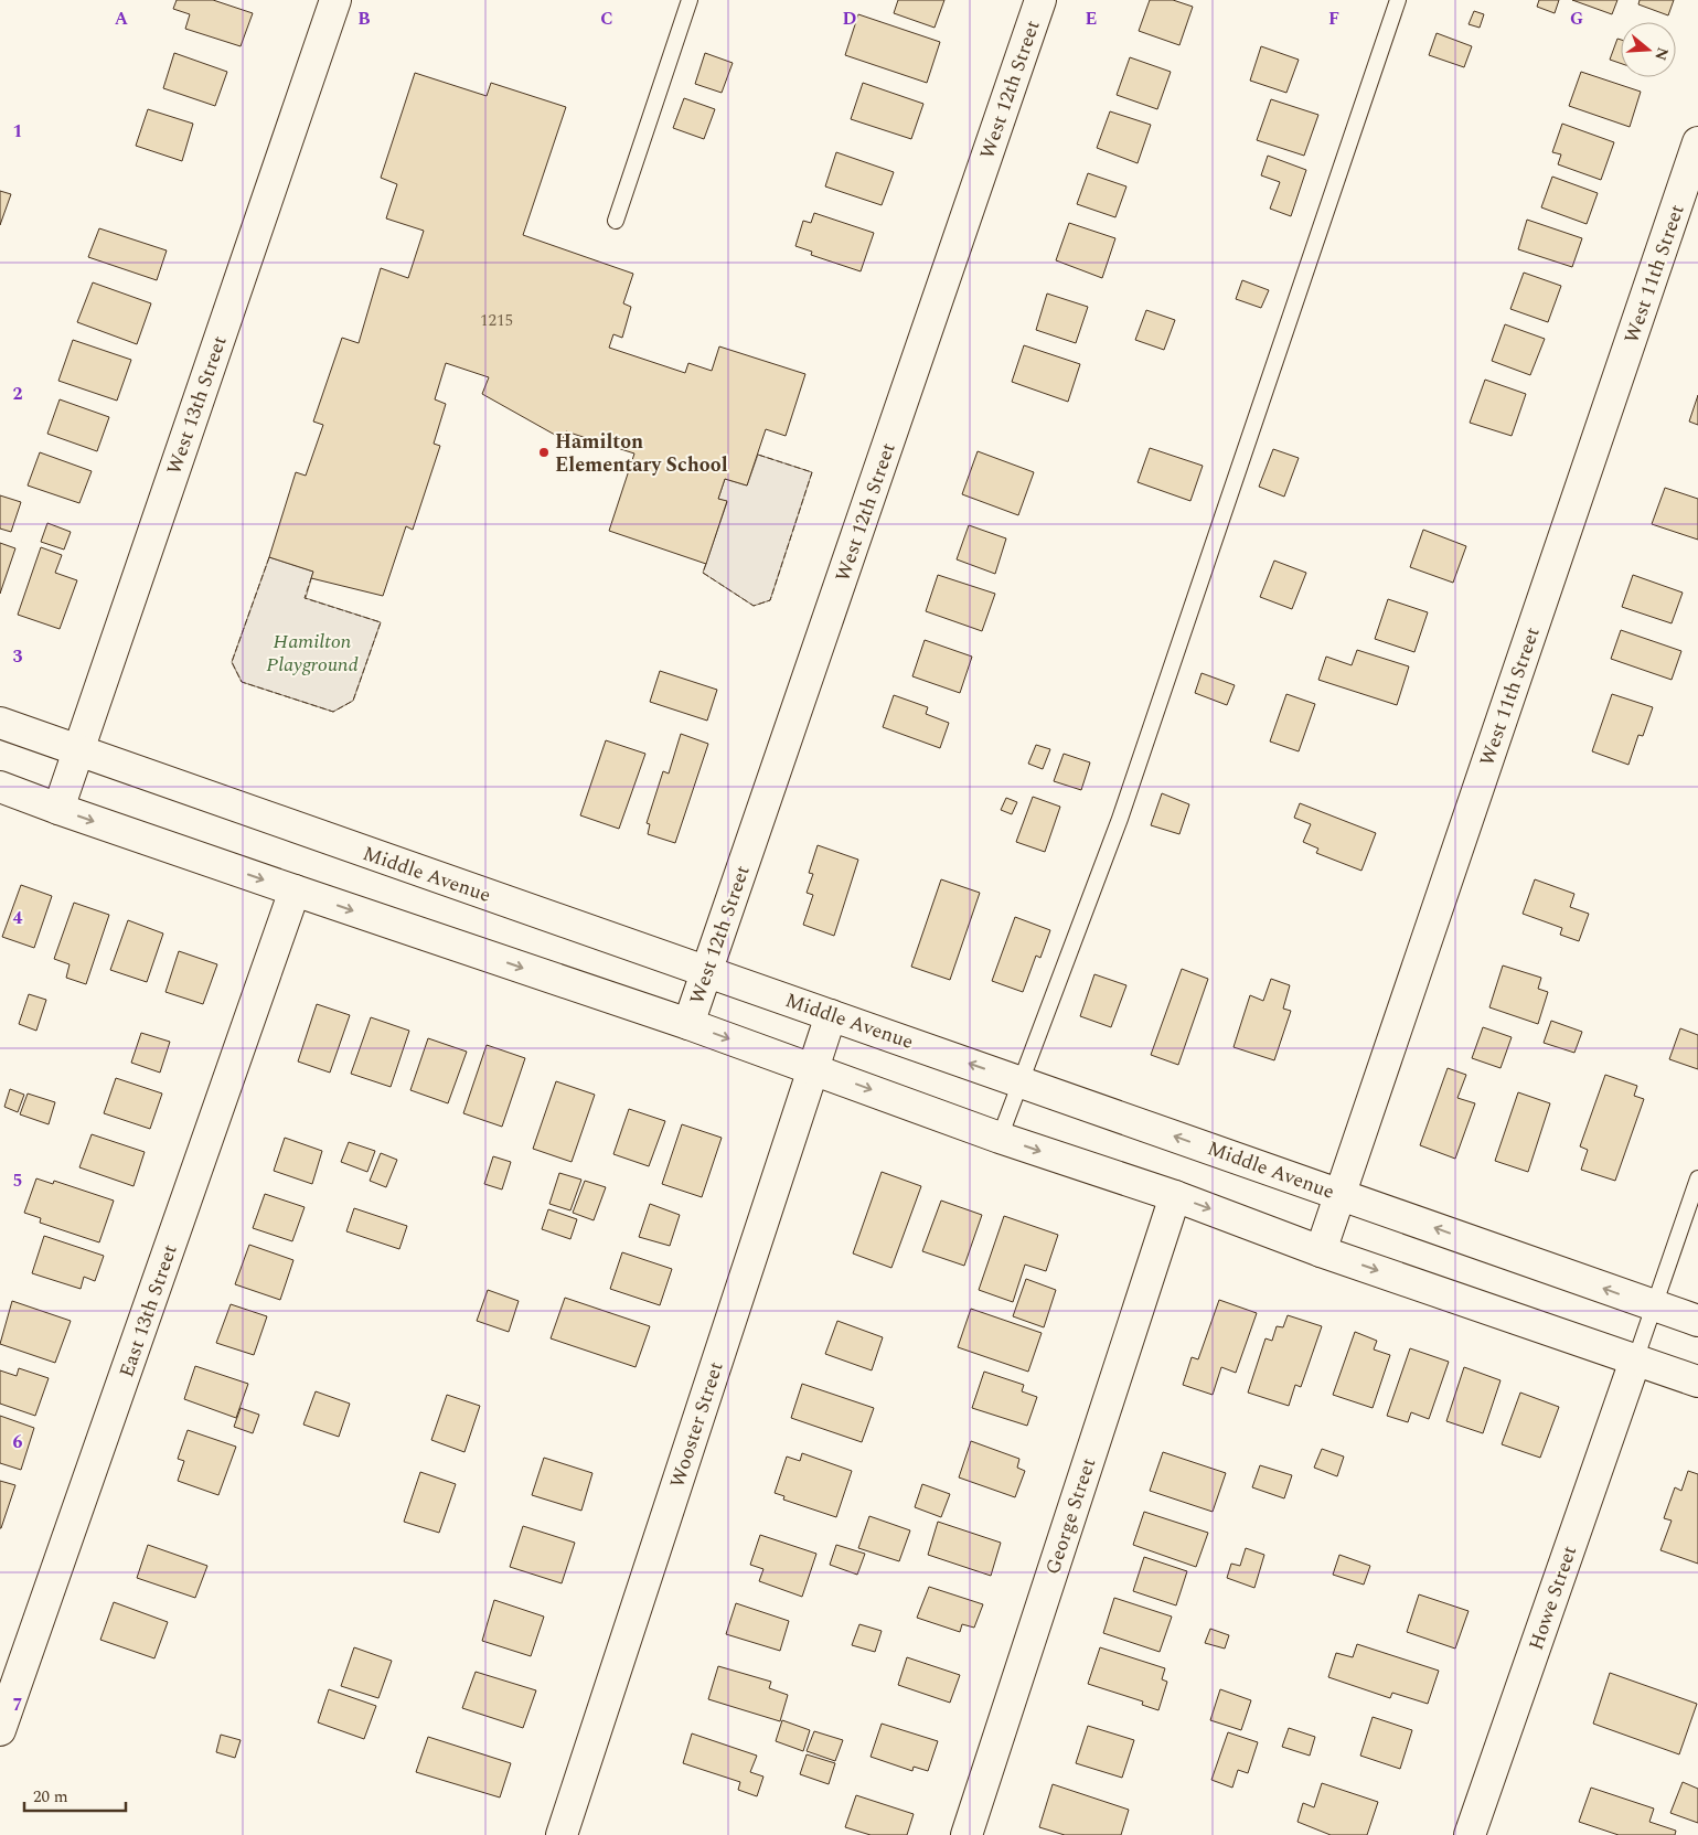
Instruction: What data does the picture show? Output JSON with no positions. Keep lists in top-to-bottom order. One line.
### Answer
{"streets":{"street":["West 12th Street","West 11th Street","West 13th Street","Middle Avenue","East 13th Street","Wooster Street","George Street","Howe Street"]},"crossings":[["West 12th Street","Middle Avenue"],["West 11th Street","Middle Avenue"],["West 13th Street","Middle Avenue"],["Middle Avenue","Wooster Street"]],"parks":["Hamilton Playground"],"places":["Hamilton Elementary School"],"house_numbers":["1215"],"scale_bar":"20 m","north":"right","grid":{"columns":["A","B","C","D","E","F","G"],"rows":["1","2","3","4","5","6","7"]}}
